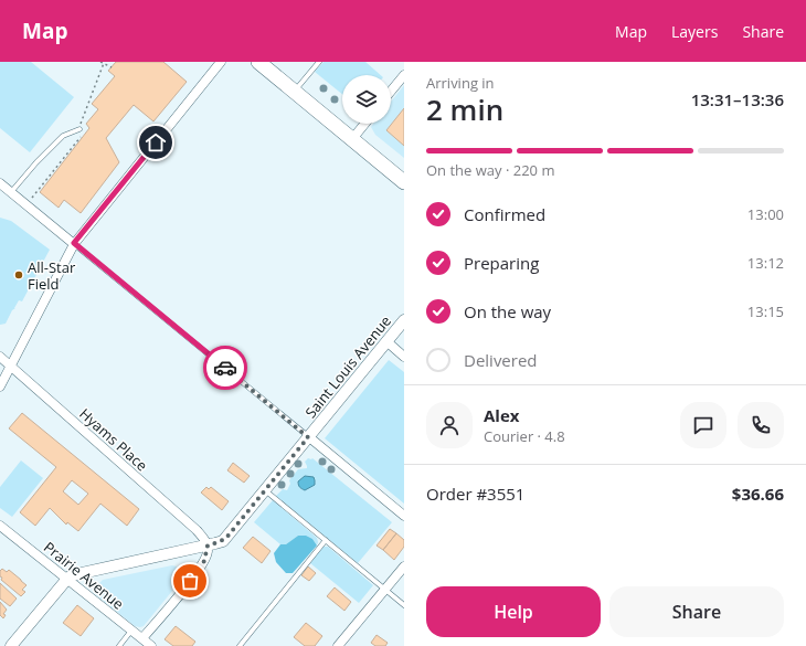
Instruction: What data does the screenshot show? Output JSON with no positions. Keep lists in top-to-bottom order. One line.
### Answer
{"streets":{"street":["Saint Louis Avenue","Hyams Place","Prairie Avenue"]},"crossings":[["Saint Louis Avenue","Hyams Place"],["Saint Louis Avenue","Prairie Avenue"]],"places":["All-Star Field"],"page":{"header":"Map","nav":["Map","Layers","Share"],"heading":["2 min","Arriving in","13:31–13:36"],"panel":["Alex","Courier · 4.8","Order #3551","$36.66"],"bar":"On the way · 220 m","list":[["Confirmed","13:00"],["Preparing","13:12"],["On the way","13:15"],"Delivered"],"buttons":["Help","Share"]}}
